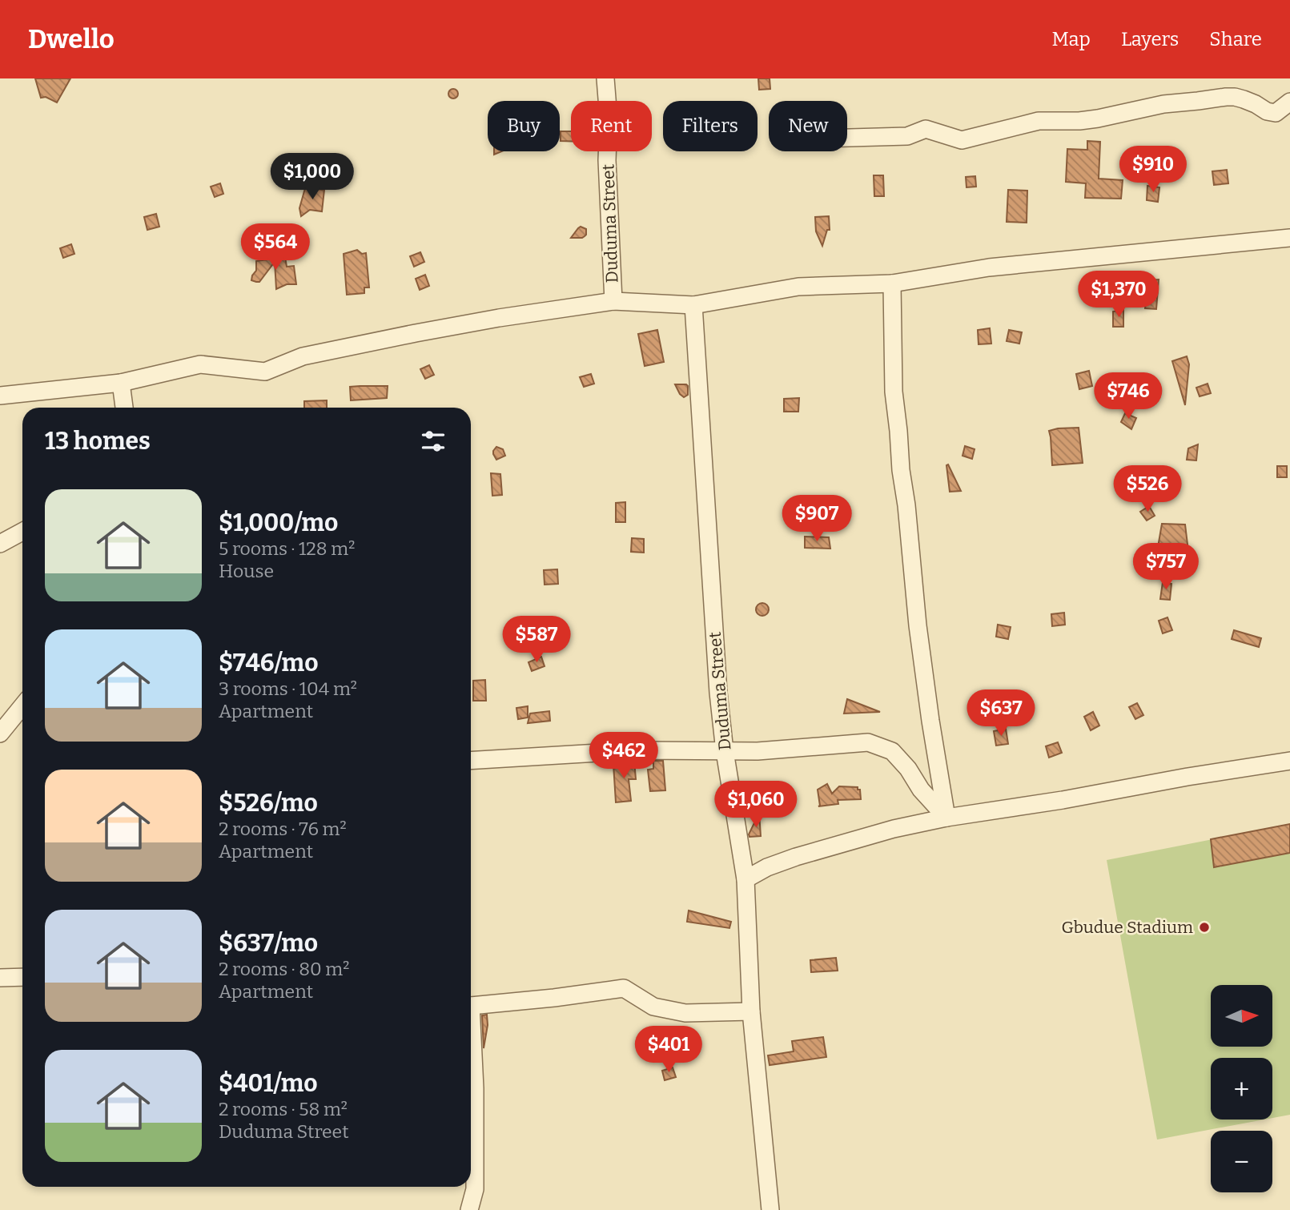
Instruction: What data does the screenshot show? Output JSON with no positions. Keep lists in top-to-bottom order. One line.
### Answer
{"streets":{"street":["Duduma Street"]},"places":["Gbudue Stadium"],"north":"right","page":{"header":"Dwello","nav":["Map","Layers","Share"],"chip":["Buy","Rent","Filters","New"],"price":["$910","$1,000","$564","$1,370","$746","$526","$907","$757","$587","$637","$462","$1,060","$401"],"heading":"13 homes","list":[{"name":"$1,000/mo","note":"5 rooms · 128 m² · House"},{"name":"$746/mo","note":"3 rooms · 104 m² · Apartment"},{"name":"$526/mo","note":"2 rooms · 76 m² · Apartment"},{"name":"$637/mo","note":"2 rooms · 80 m² · Apartment"},{"name":"$401/mo","note":"2 rooms · 58 m² · Duduma Street"}],"map_buttons":["+","−"]}}
